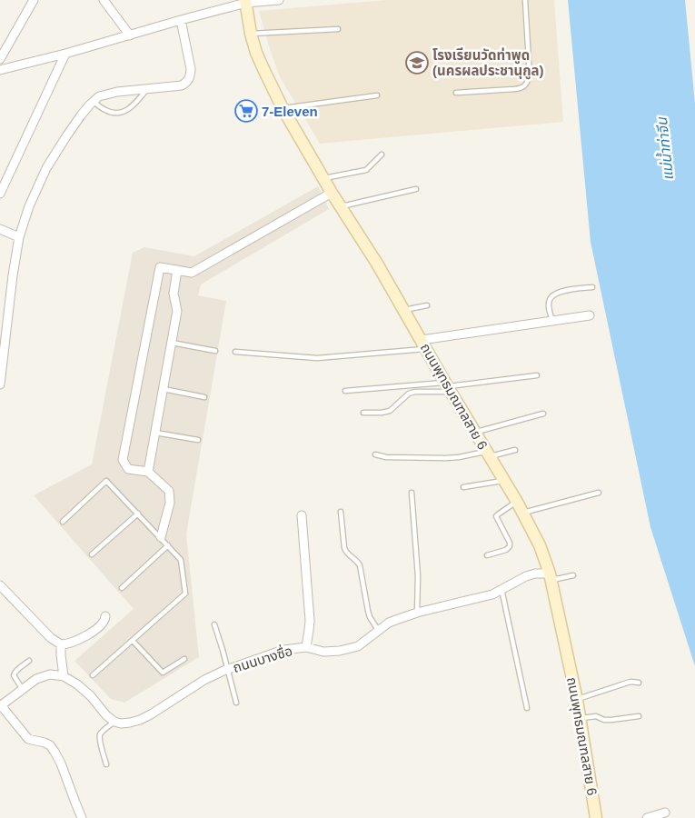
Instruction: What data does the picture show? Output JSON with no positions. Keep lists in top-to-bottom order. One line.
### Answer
{"streets":{"main road":["ถนนพุทธมณฑลสาย 6"],"street":["ถนนบางซื่อ"]},"crossings":[["ถนนพุทธมณฑลสาย 6","ถนนบางซื่อ"]],"water":["แม่น้ำท่าจีน"],"places":{"school or university":["โรงเรียนวัดท่าพูด (นครผลประชานุกูล)"],"supermarket":["7-Eleven"]}}
